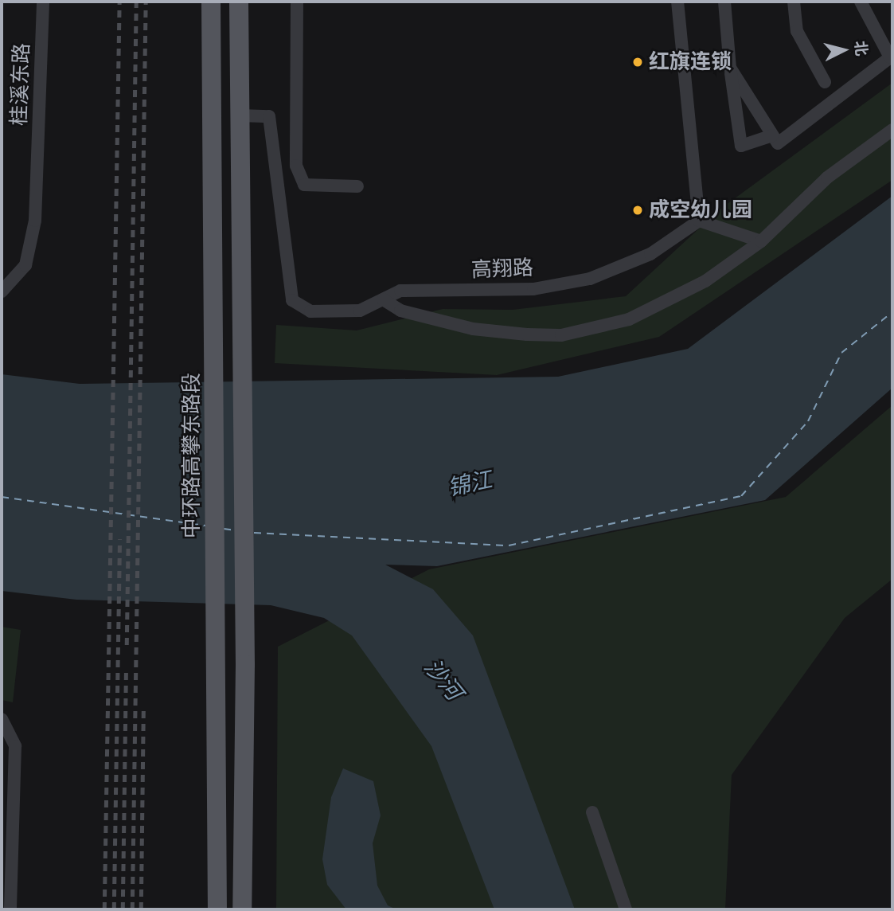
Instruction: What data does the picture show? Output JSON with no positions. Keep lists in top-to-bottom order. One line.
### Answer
{"streets":{"main road":["中环路高攀东路段"],"street":["桂溪东路","高翔路"]},"water":["锦江","沙河"],"places":["红旗连锁","成空幼儿园"],"north":"right"}
